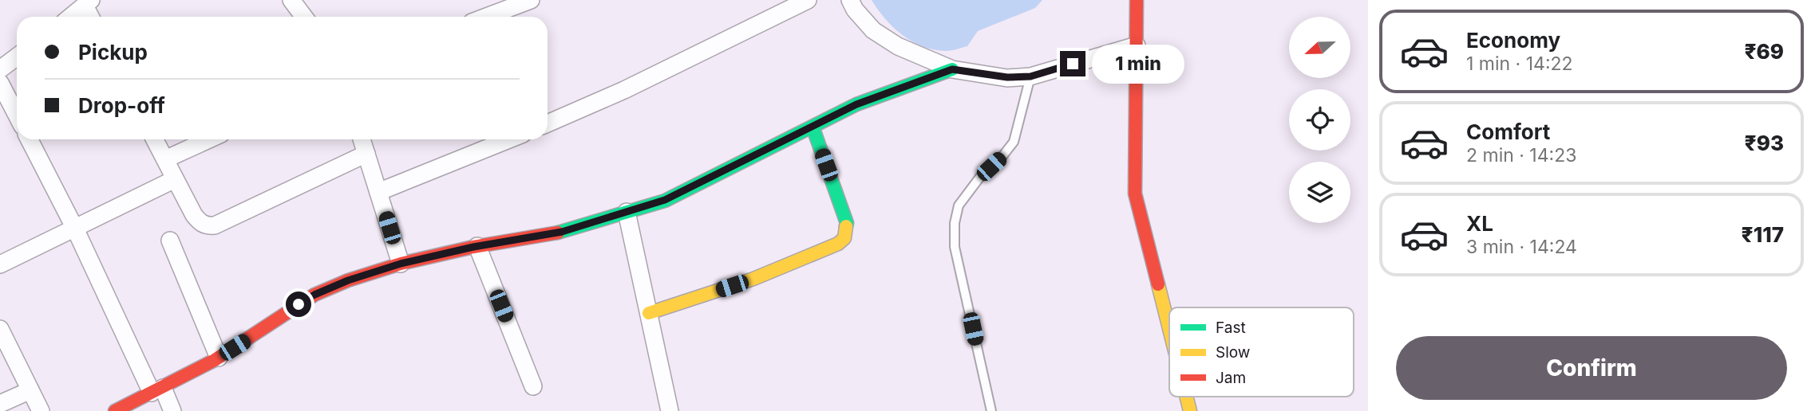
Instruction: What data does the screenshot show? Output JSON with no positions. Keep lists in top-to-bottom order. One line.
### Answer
{"legend":["Fast","Slow","Jam"],"north":"left","page":{"list":[{"name":"Economy","note":"1 min · 14:22","value":"₹69"},{"name":"Comfort","note":"2 min · 14:23","value":"₹93"},{"name":"XL","note":"3 min · 14:24","value":"₹117"}],"banner":["Pickup","Drop-off"],"bubble":"1 min","buttons":"Confirm"}}
